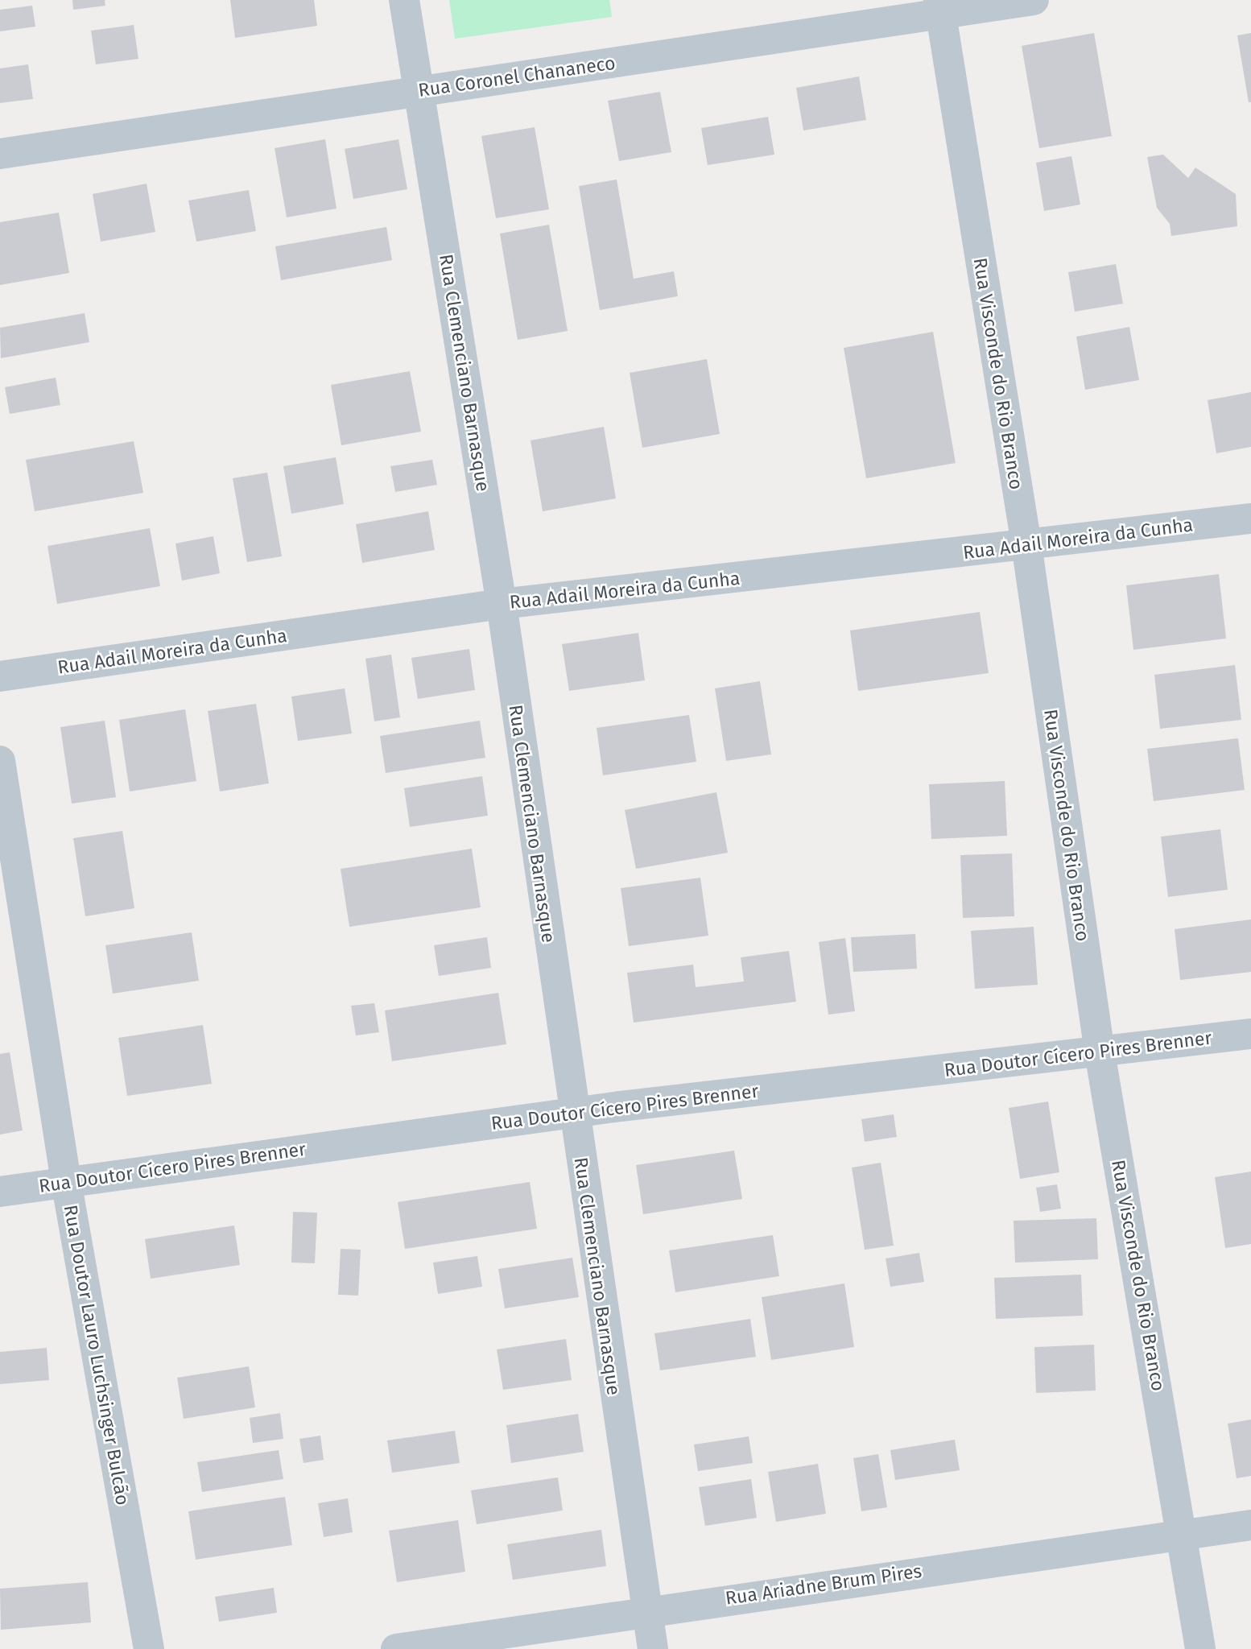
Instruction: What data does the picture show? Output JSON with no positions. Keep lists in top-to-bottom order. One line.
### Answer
{"streets":{"street":["Rua Coronel Chananeco","Rua Clemenciano Barnasque","Rua Visconde do Rio Branco","Rua Adail Moreira da Cunha","Rua Doutor Cícero Pires Brenner","Rua Doutor Lauro Luchsinger Bulcão","Rua Ariadne Brum Pires"]},"crossings":[["Rua Coronel Chananeco","Rua Clemenciano Barnasque"],["Rua Coronel Chananeco","Rua Visconde do Rio Branco"],["Rua Clemenciano Barnasque","Rua Adail Moreira da Cunha"],["Rua Clemenciano Barnasque","Rua Doutor Cícero Pires Brenner"],["Rua Clemenciano Barnasque","Rua Ariadne Brum Pires"],["Rua Visconde do Rio Branco","Rua Adail Moreira da Cunha"],["Rua Visconde do Rio Branco","Rua Doutor Cícero Pires Brenner"],["Rua Visconde do Rio Branco","Rua Ariadne Brum Pires"],["Rua Doutor Cícero Pires Brenner","Rua Doutor Lauro Luchsinger Bulcão"]]}
